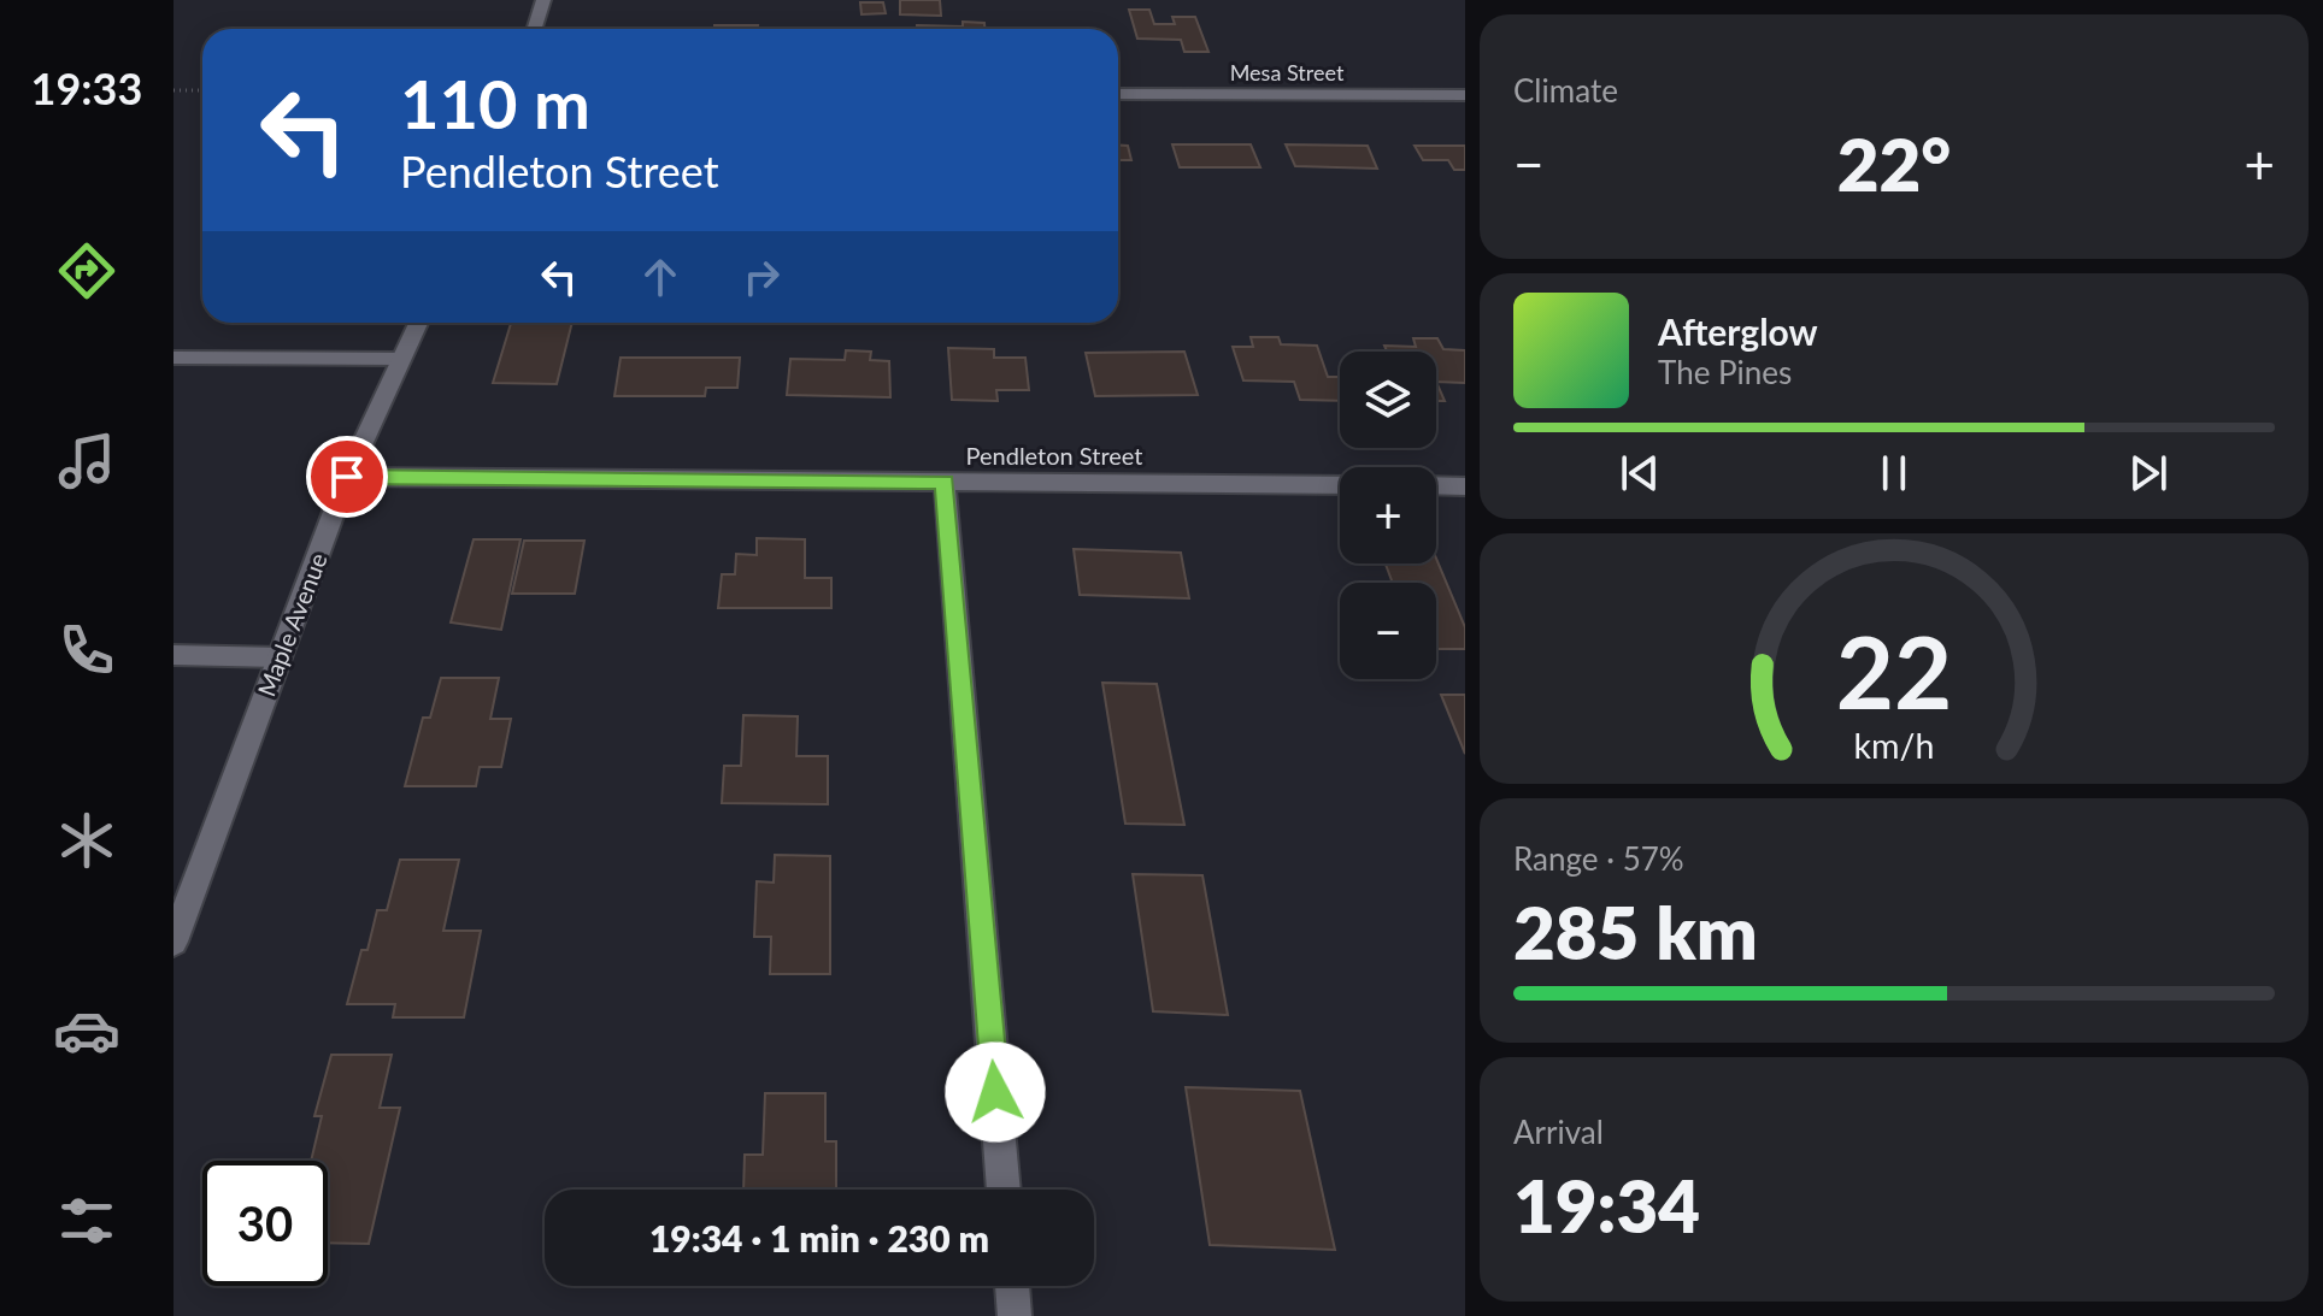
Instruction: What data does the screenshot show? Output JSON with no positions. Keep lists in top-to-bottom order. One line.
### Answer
{"streets":{"street":["Mesa Street","Pendleton Street","Maple Avenue"]},"crossings":[["Pendleton Street","Maple Avenue"]],"page":{"tabs":"19:33","tile":["Climate",["Range · 57%","285 km"],["Arrival","19:34"]],"turn":["110 m","Pendleton Street"],"heat":["−","22°","+"],"song":["Afterglow","The Pines"],"map_buttons":["+","−"],"limit":"30","trip":"19:34 · 1 min · 230 m","gauge":["22","km/h"]}}
